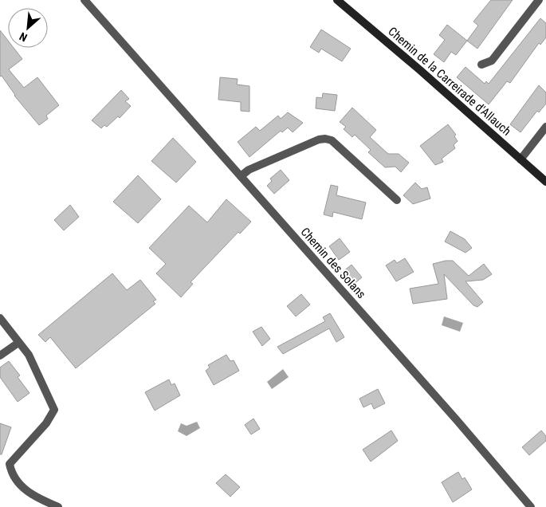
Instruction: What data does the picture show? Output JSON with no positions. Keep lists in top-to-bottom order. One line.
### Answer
{"streets":{"street":["Chemin de la Carreirade d'Allauch","Chemin des Solans"]},"north":"bottom left"}
